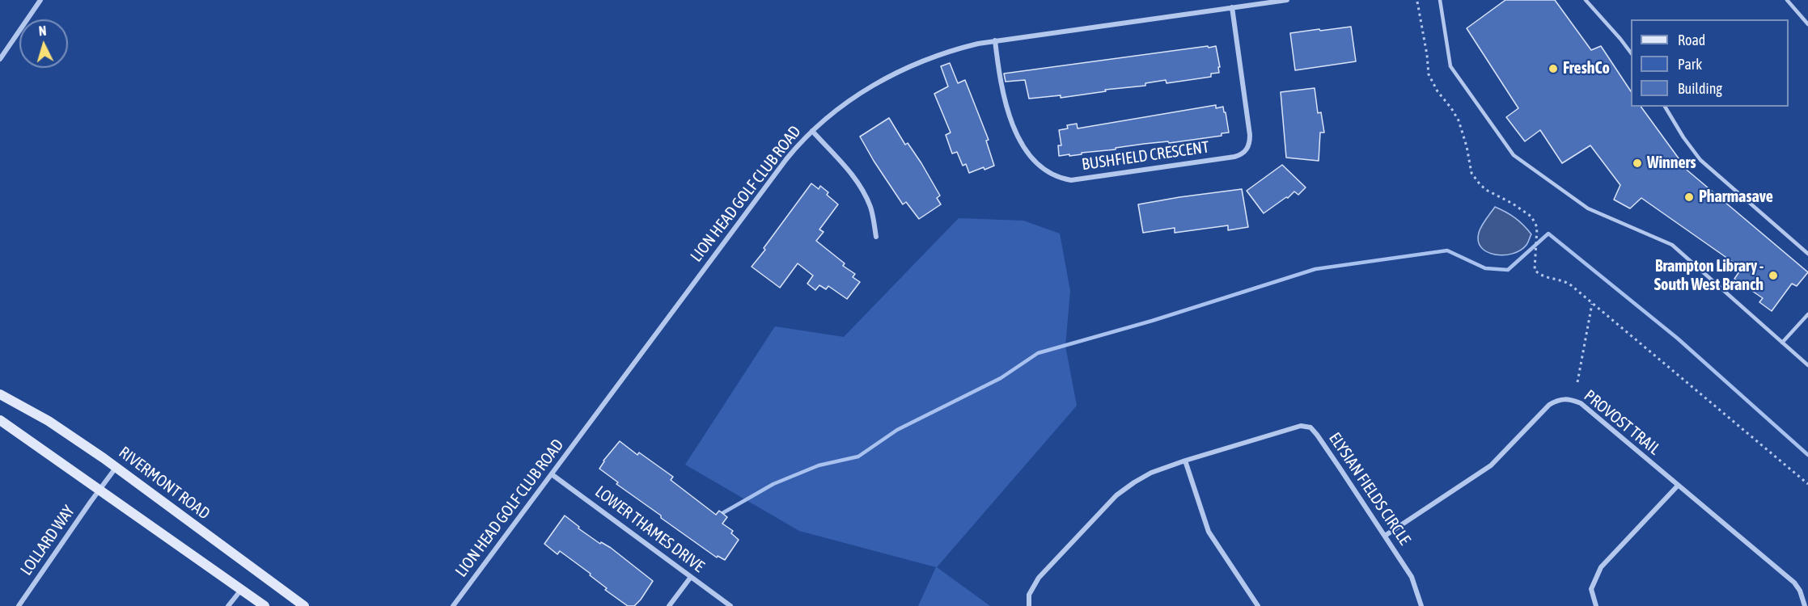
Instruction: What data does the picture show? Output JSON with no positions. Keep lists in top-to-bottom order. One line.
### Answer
{"streets":{"street":["BUSHFIELD CRESCENT","LION HEAD GOLF CLUB ROAD","PROVOST TRAIL","RIVERMONT ROAD","ELYSIAN FIELDS CIRCLE","LOWER THAMES DRIVE","LOLLARD WAY"]},"crossings":[["BUSHFIELD CRESCENT","LION HEAD GOLF CLUB ROAD"],["LION HEAD GOLF CLUB ROAD","LOWER THAMES DRIVE"],["PROVOST TRAIL","ELYSIAN FIELDS CIRCLE"],["RIVERMONT ROAD","LOLLARD WAY"]],"places":["FreshCo","Winners","Pharmasave","Brampton Library - South West Branch"],"legend":["Road","Park","Building"],"north":"top"}
